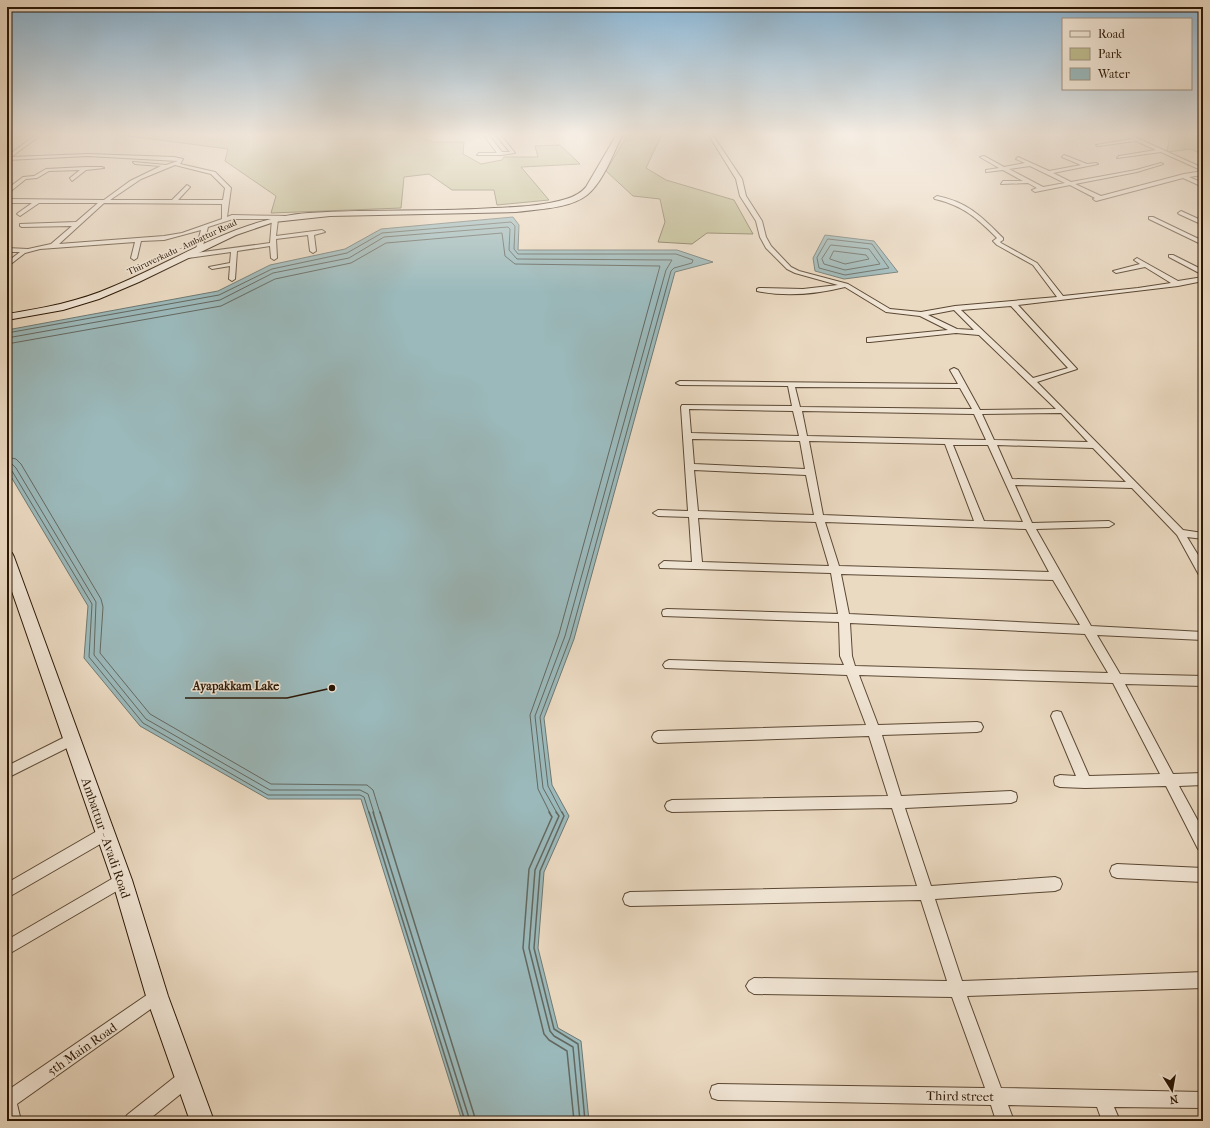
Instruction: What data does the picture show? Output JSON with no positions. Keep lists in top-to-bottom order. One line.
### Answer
{"streets":{"main road":["Thiruverkadu - Ambattur Road","Ambattur - Avadi Road"],"street":["5th Main Road","Third street"]},"crossings":[["Ambattur - Avadi Road","5th Main Road"]],"places":["Ayapakkam Lake"],"legend":["Road","Park","Water"],"north":"bottom"}
